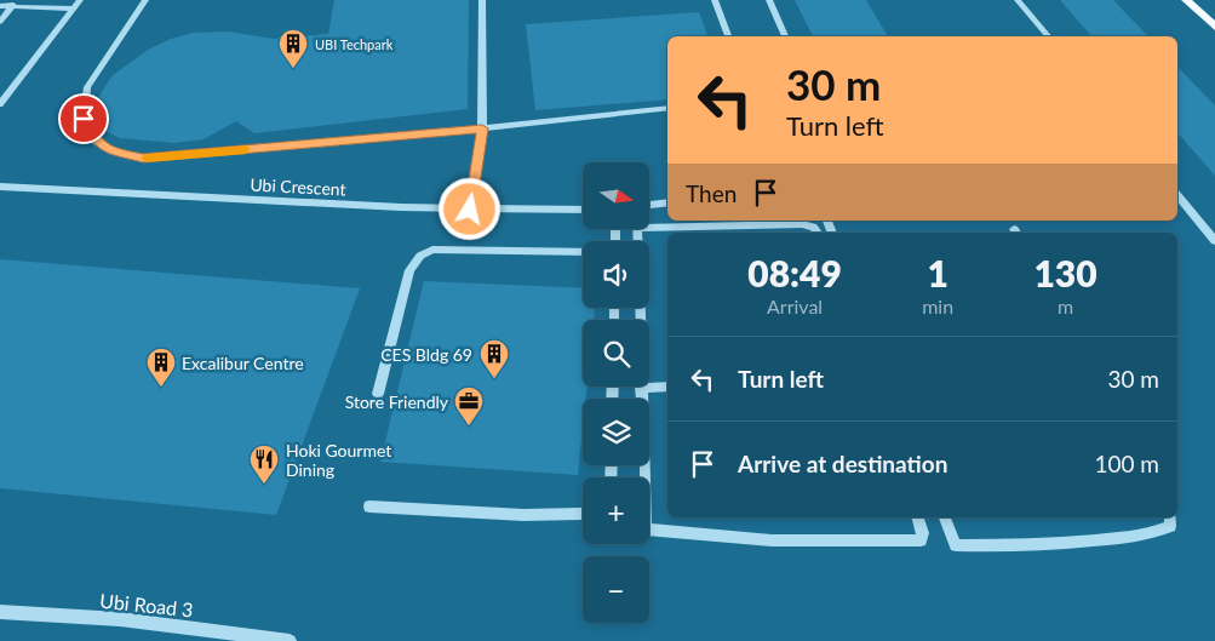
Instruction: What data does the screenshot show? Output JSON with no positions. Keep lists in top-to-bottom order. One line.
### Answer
{"streets":{"street":["Ubi Crescent","Ubi Road 3"]},"places":{"building":["UBI Techpark","CES Bldg 69","Excalibur Centre"],"office":["Store Friendly"],"restaurant":["Hoki Gourmet Dining"]},"north":"right","page":{"turn":["30 m","Turn left"],"map_buttons":["+","−"],"then":"Then","eta":["08:49","Arrival","1","min","130","m"],"list":[{"name":"Turn left","value":"30 m"},{"name":"Arrive at destination","value":"100 m"}]}}
